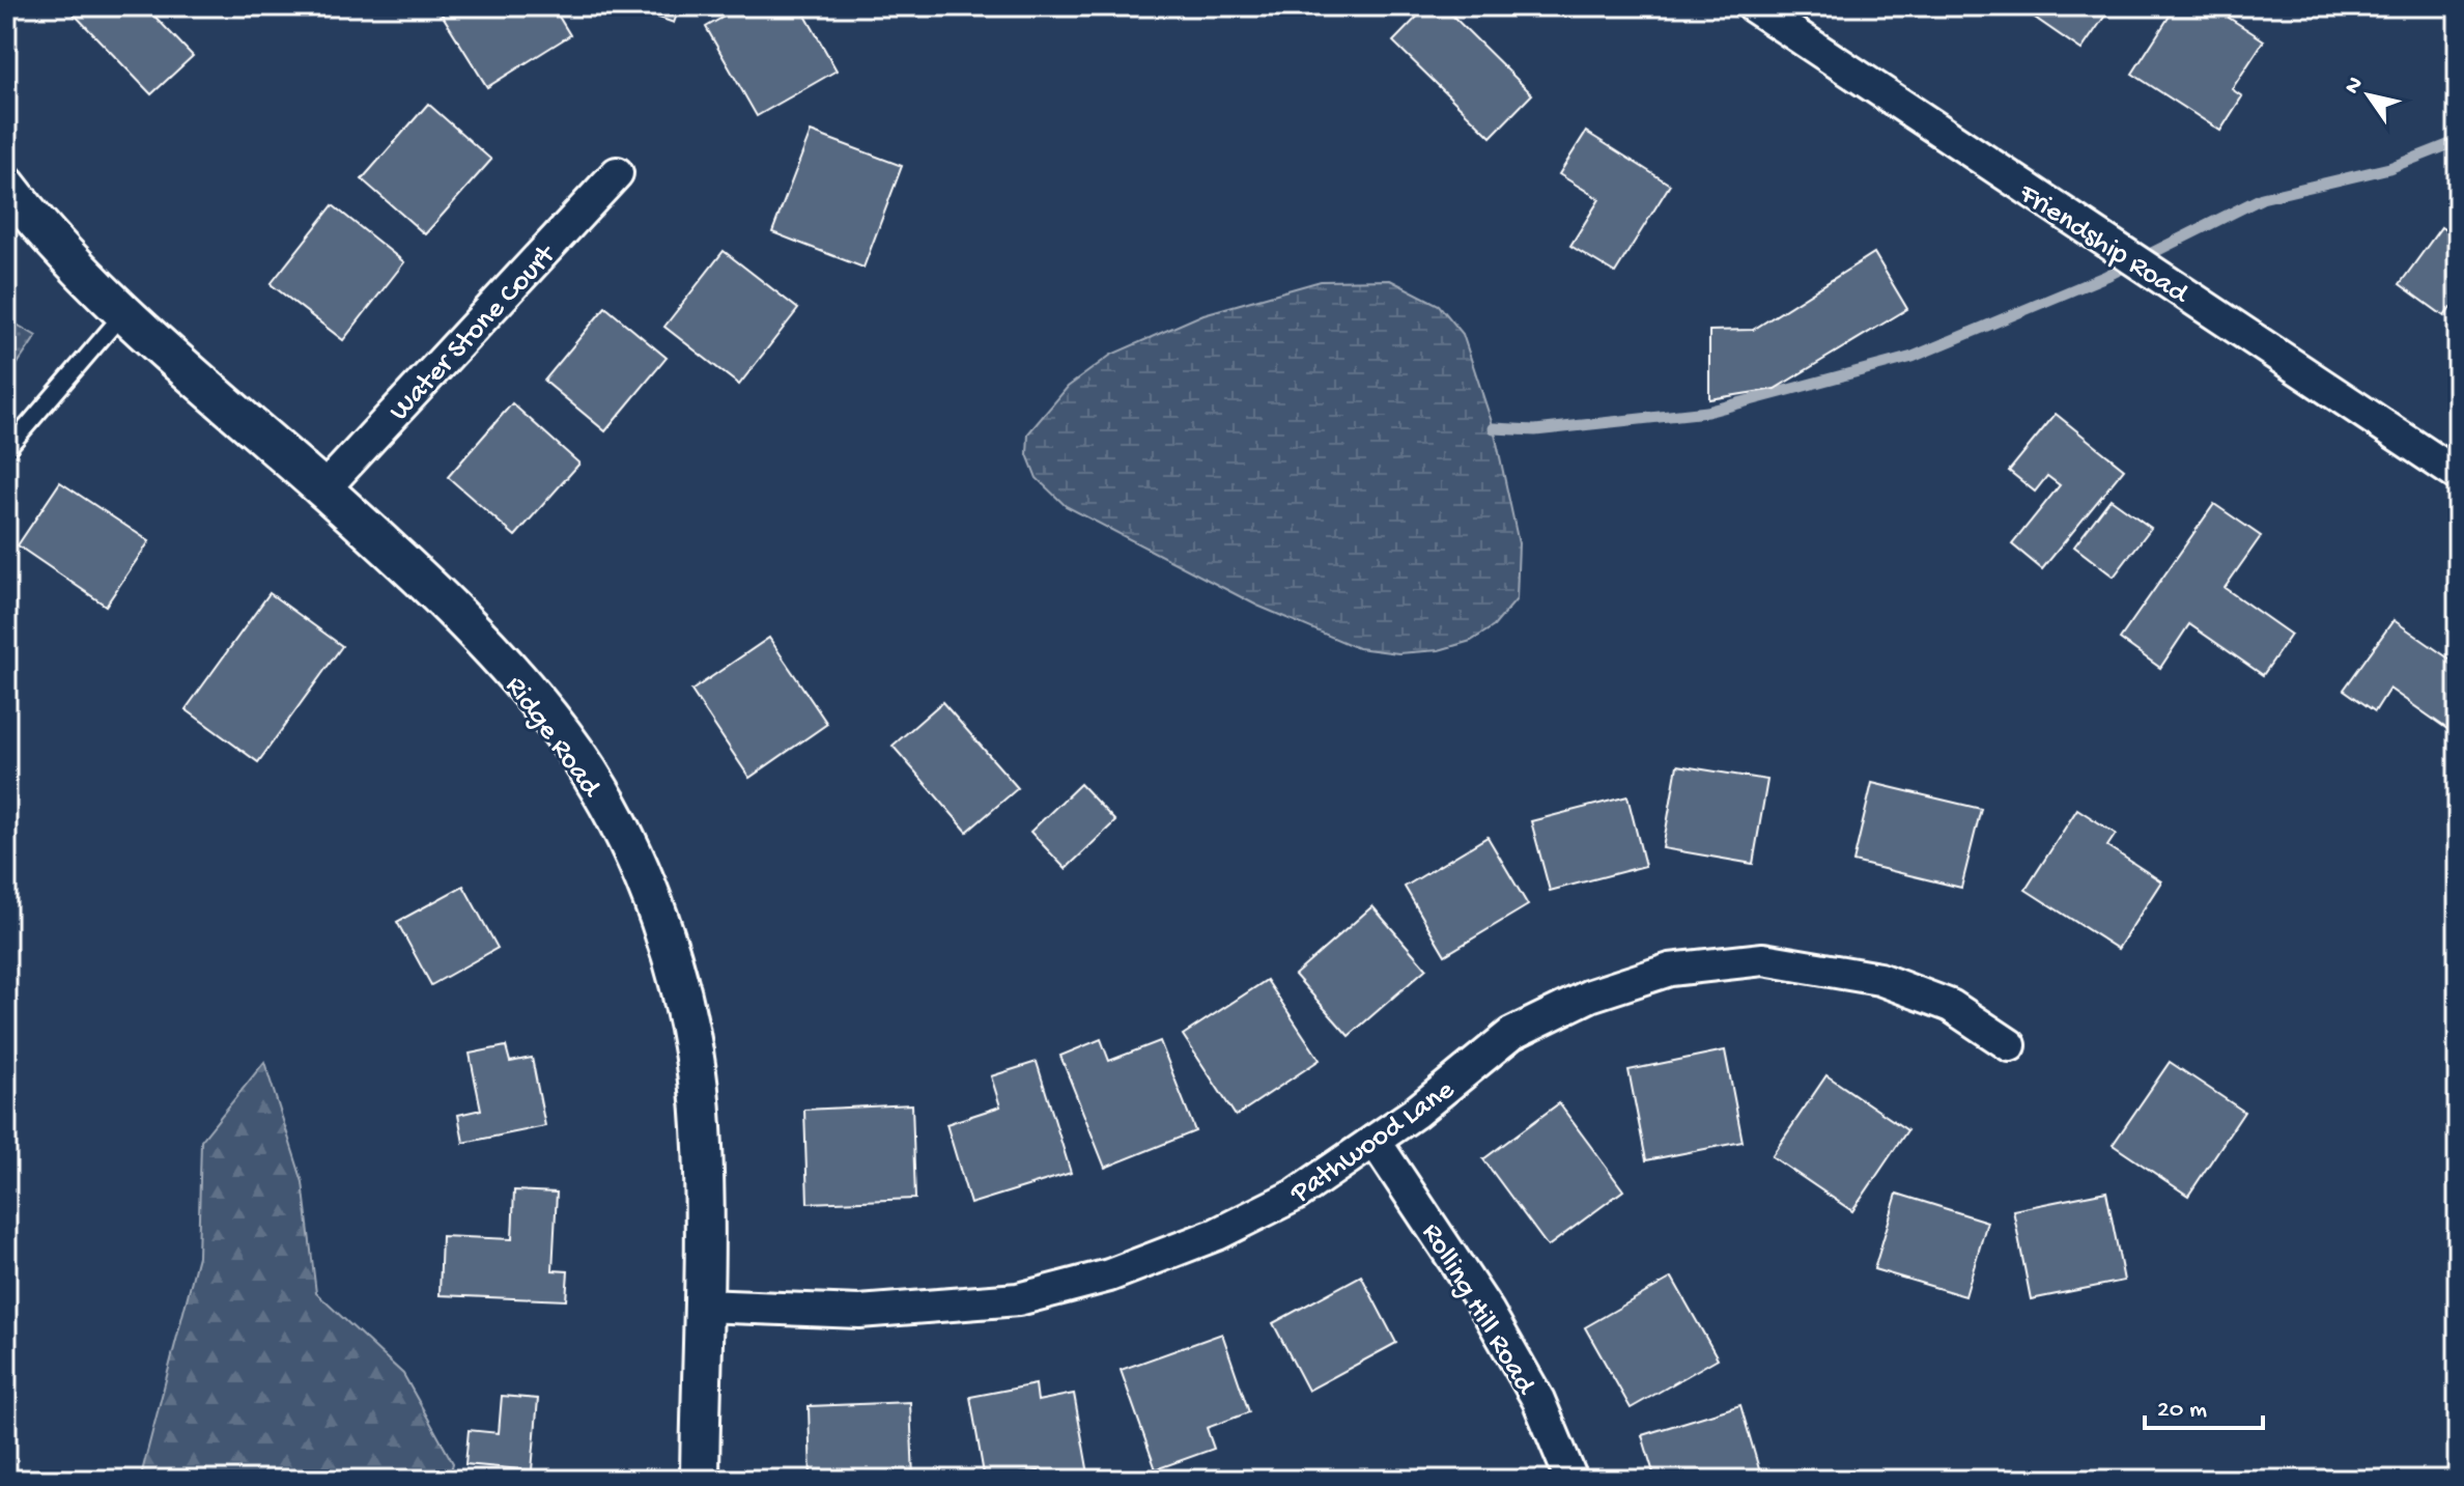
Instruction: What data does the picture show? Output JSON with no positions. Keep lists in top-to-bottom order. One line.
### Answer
{"streets":{"street":["Friendship Road","Water Stone Court","Ridge Road","Pathwood Lane","Rolling Hill Road"]},"crossings":[["Water Stone Court","Ridge Road"],["Ridge Road","Pathwood Lane"],["Pathwood Lane","Rolling Hill Road"]],"scale_bar":"20 m","north":"top left"}
